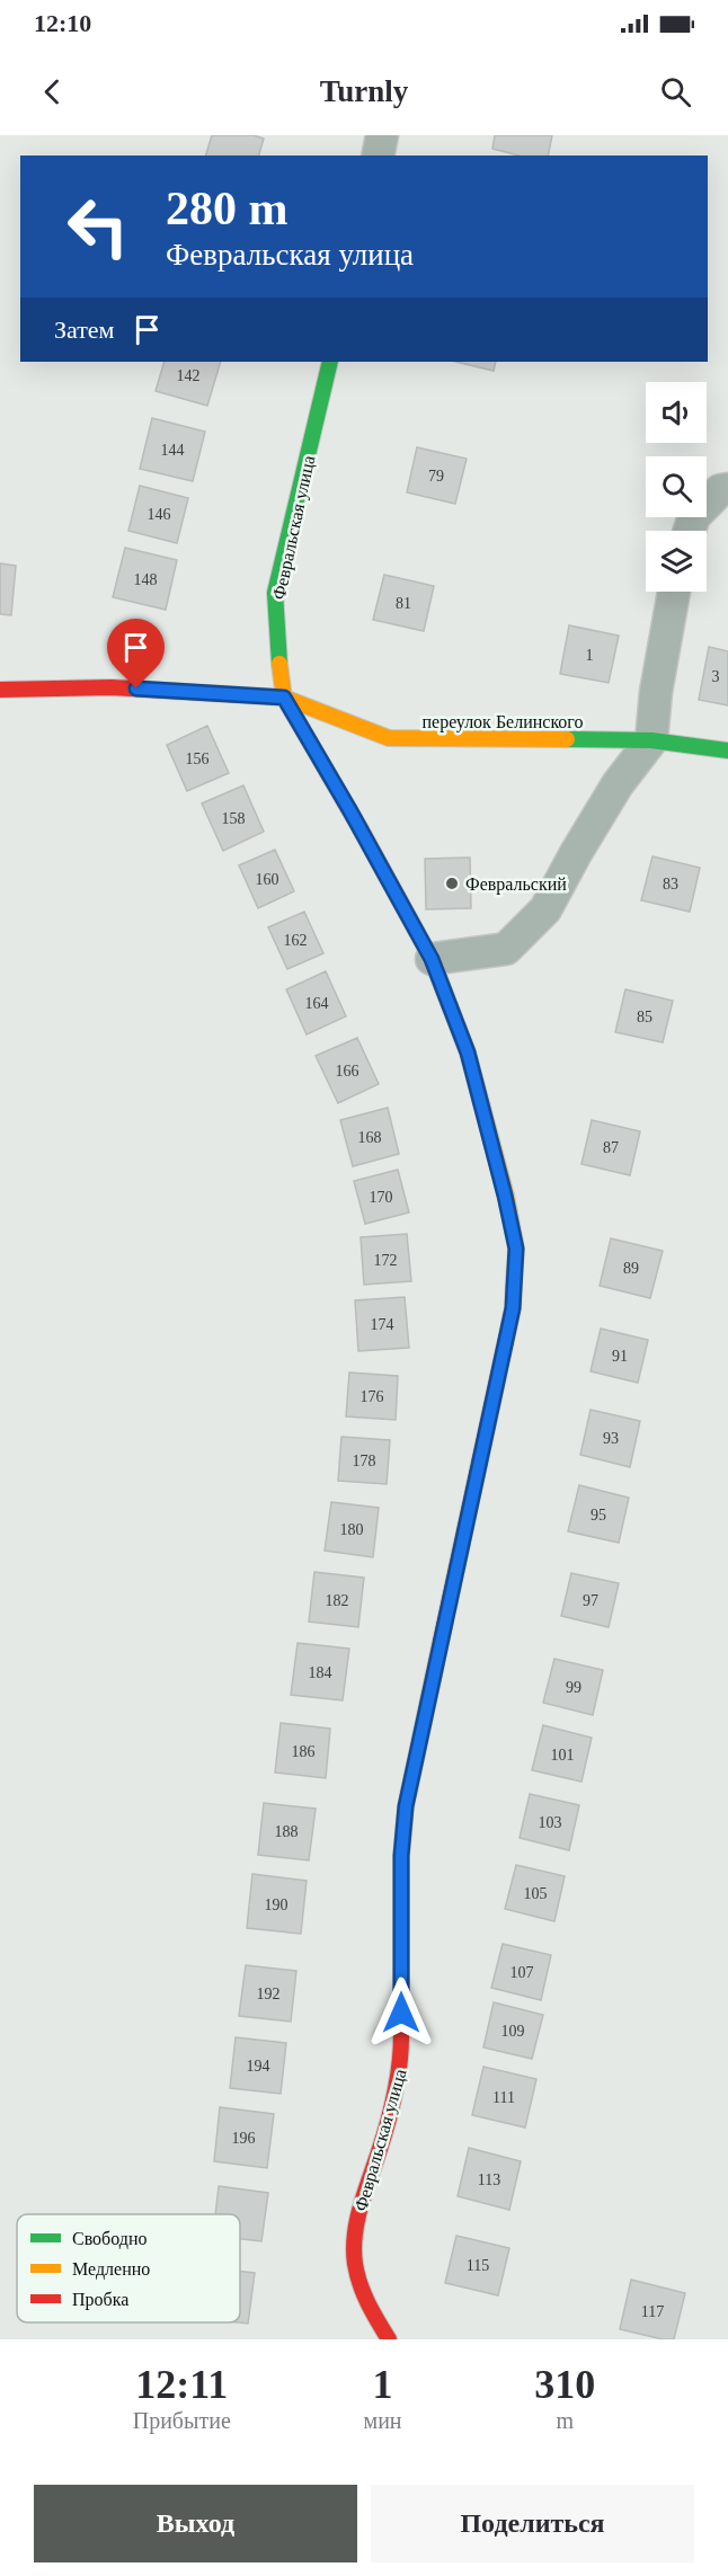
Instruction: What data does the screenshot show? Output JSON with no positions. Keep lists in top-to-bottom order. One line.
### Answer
{"streets":{"street":["Февральская улица","переулок Белинского"]},"crossings":[["Февральская улица","переулок Белинского"]],"places":["Февральский"],"house_numbers":["142","144","79","146","148","81","1","3","156","158","160","83","162","164","85","166","168","87","170","172","89","174","91","176","93","178","95","180","182","97","184","99","186","101","103","188","105","190","107","192","109","194","111","196","113","115","117"],"legend":["Свободно","Медленно","Пробка"],"page":{"status":"12:10","header":"Turnly","turn":["280 m","Февральская улица"],"then":"Затем","eta":["12:11","Прибытие","1","мин","310","m"],"buttons":["Выход","Поделиться"]}}
